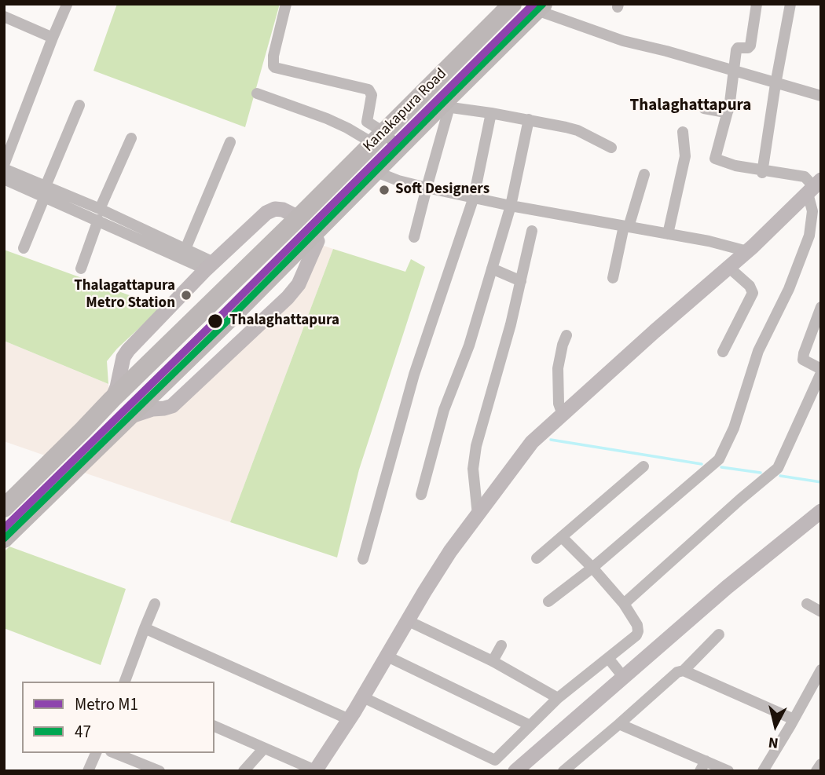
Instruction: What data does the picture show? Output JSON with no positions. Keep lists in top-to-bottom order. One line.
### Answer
{"streets":{"highway":["Kanakapura Road"]},"districts":["Thalaghattapura"],"places":["Soft Designers","Thalagattapura Metro Station","Thalaghattapura"],"lines":["metro line M1","transit line 47"],"legend":["Metro M1","47"],"north":"bottom"}
